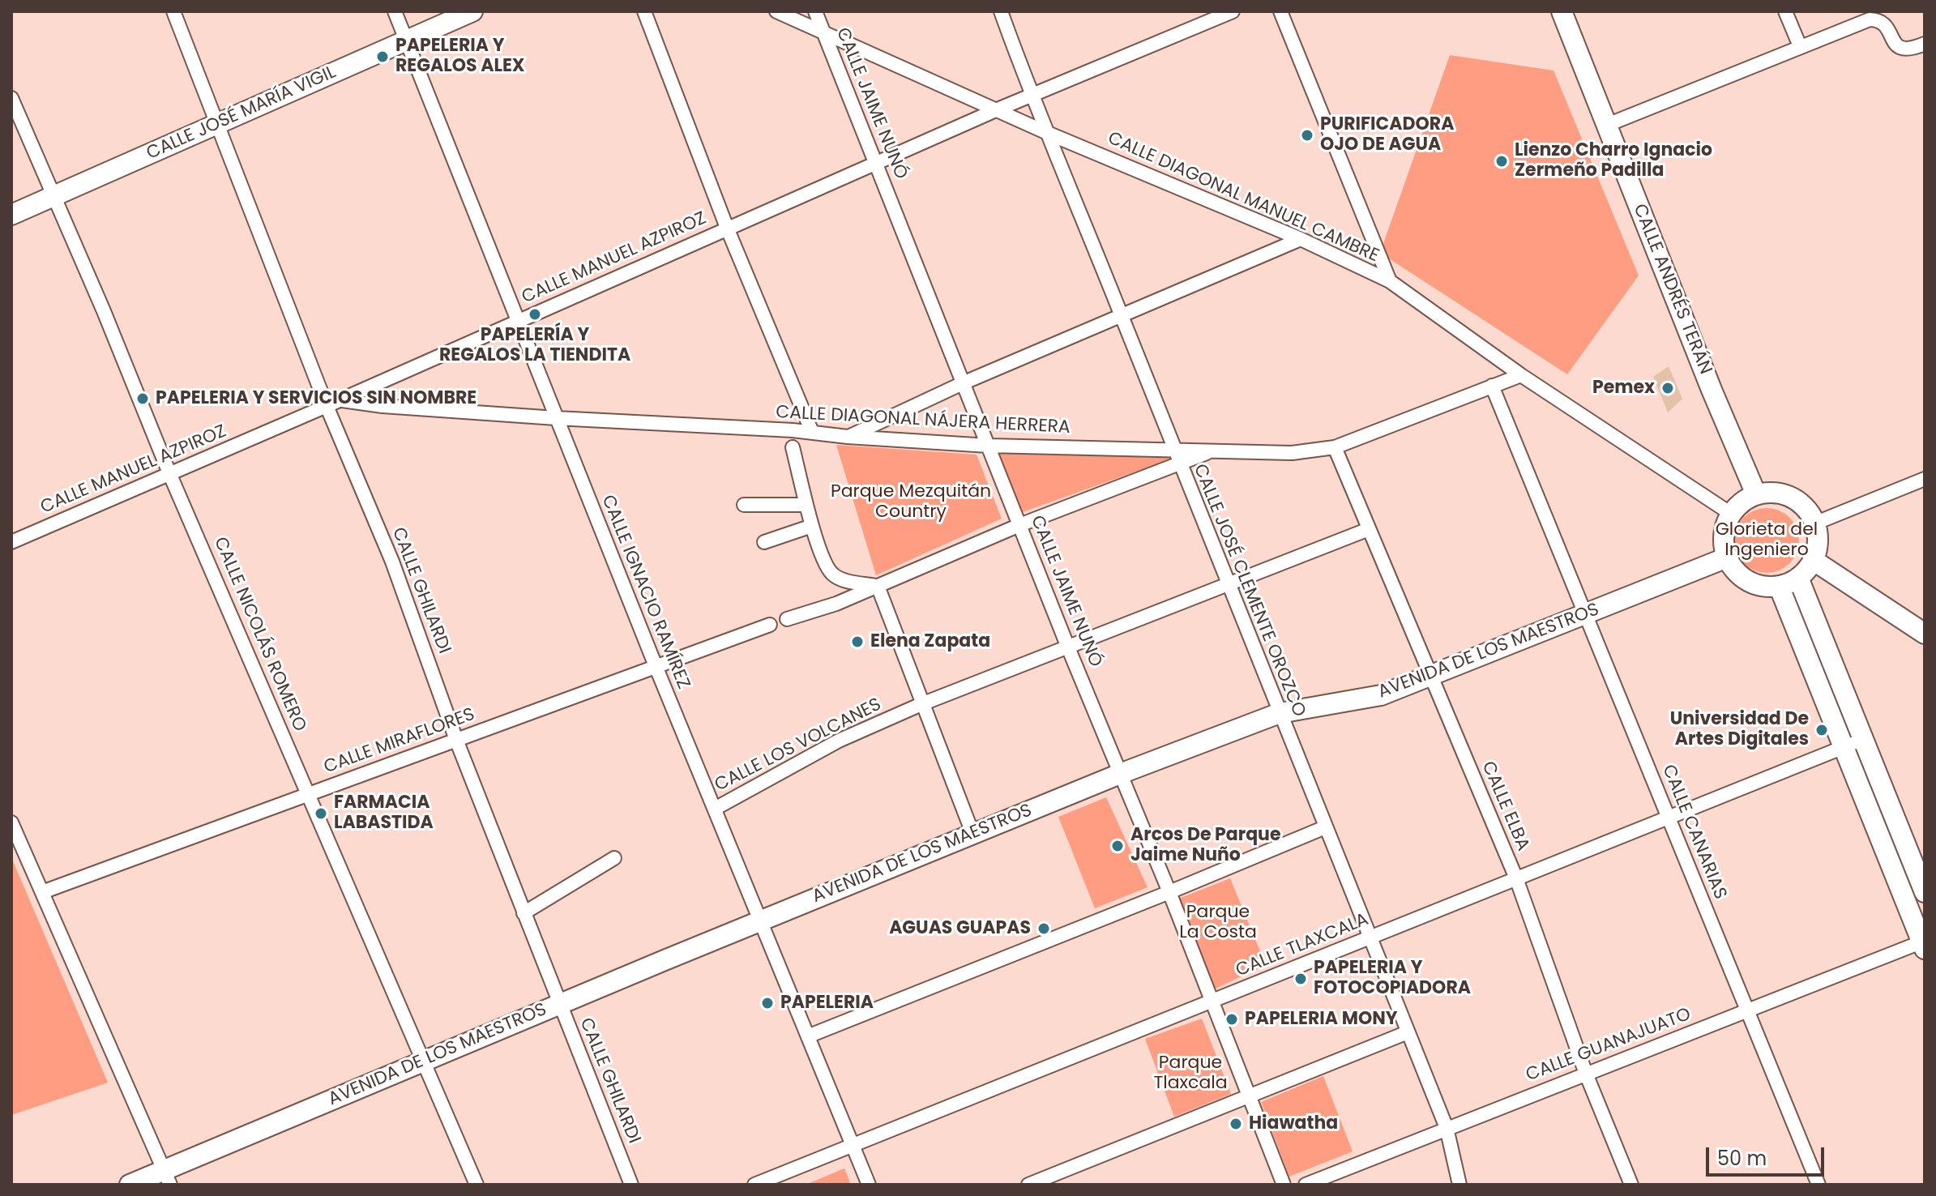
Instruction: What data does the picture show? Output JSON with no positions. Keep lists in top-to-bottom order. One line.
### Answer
{"streets":{"street":["CALLE JAIME NUNÓ","CALLE JOSÉ MARÍA VIGIL","CALLE DIAGONAL MANUEL CAMBRE","CALLE MANUEL AZPIROZ","CALLE ANDRÉS TERÁN","CALLE DIAGONAL NÁJERA HERRERA","CALLE GHILARDI","CALLE JOSÉ CLEMENTE OROZCO","CALLE IGNACIO RAMÍREZ","CALLE NICOLÁS ROMERO","AVENIDA DE LOS MAESTROS","CALLE MIRAFLORES","CALLE LOS VOLCANES","CALLE ELBA","CALLE CANARIAS","CALLE TLAXCALA","CALLE GUANAJUATO"]},"crossings":[["CALLE JAIME NUNÓ","CALLE DIAGONAL MANUEL CAMBRE"],["CALLE JAIME NUNÓ","CALLE MANUEL AZPIROZ"],["CALLE JAIME NUNÓ","CALLE DIAGONAL NÁJERA HERRERA"],["CALLE JAIME NUNÓ","AVENIDA DE LOS MAESTROS"],["CALLE JAIME NUNÓ","CALLE LOS VOLCANES"],["CALLE JAIME NUNÓ","CALLE TLAXCALA"],["CALLE JOSÉ MARÍA VIGIL","CALLE GHILARDI"],["CALLE JOSÉ MARÍA VIGIL","CALLE IGNACIO RAMÍREZ"],["CALLE JOSÉ MARÍA VIGIL","CALLE NICOLÁS ROMERO"],["CALLE DIAGONAL MANUEL CAMBRE","CALLE MANUEL AZPIROZ"],["CALLE DIAGONAL MANUEL CAMBRE","CALLE ANDRÉS TERÁN"],["CALLE DIAGONAL MANUEL CAMBRE","CALLE DIAGONAL NÁJERA HERRERA"],["CALLE DIAGONAL MANUEL CAMBRE","CALLE JOSÉ CLEMENTE OROZCO"],["CALLE DIAGONAL MANUEL CAMBRE","AVENIDA DE LOS MAESTROS"],["CALLE MANUEL AZPIROZ","CALLE DIAGONAL NÁJERA HERRERA"],["CALLE MANUEL AZPIROZ","CALLE GHILARDI"],["CALLE MANUEL AZPIROZ","CALLE JOSÉ CLEMENTE OROZCO"],["CALLE MANUEL AZPIROZ","CALLE IGNACIO RAMÍREZ"],["CALLE MANUEL AZPIROZ","CALLE NICOLÁS ROMERO"],["CALLE ANDRÉS TERÁN","AVENIDA DE LOS MAESTROS"],["CALLE DIAGONAL NÁJERA HERRERA","CALLE JOSÉ CLEMENTE OROZCO"],["CALLE DIAGONAL NÁJERA HERRERA","CALLE IGNACIO RAMÍREZ"],["CALLE DIAGONAL NÁJERA HERRERA","CALLE ELBA"],["CALLE DIAGONAL NÁJERA HERRERA","CALLE CANARIAS"],["CALLE GHILARDI","AVENIDA DE LOS MAESTROS"],["CALLE GHILARDI","CALLE MIRAFLORES"],["CALLE JOSÉ CLEMENTE OROZCO","AVENIDA DE LOS MAESTROS"],["CALLE JOSÉ CLEMENTE OROZCO","CALLE LOS VOLCANES"],["CALLE JOSÉ CLEMENTE OROZCO","CALLE TLAXCALA"],["CALLE JOSÉ CLEMENTE OROZCO","CALLE GUANAJUATO"],["CALLE IGNACIO RAMÍREZ","AVENIDA DE LOS MAESTROS"],["CALLE IGNACIO RAMÍREZ","CALLE MIRAFLORES"],["CALLE IGNACIO RAMÍREZ","CALLE LOS VOLCANES"],["CALLE IGNACIO RAMÍREZ","CALLE TLAXCALA"],["CALLE NICOLÁS ROMERO","AVENIDA DE LOS MAESTROS"],["CALLE NICOLÁS ROMERO","CALLE MIRAFLORES"],["AVENIDA DE LOS MAESTROS","CALLE ELBA"],["AVENIDA DE LOS MAESTROS","CALLE CANARIAS"],["CALLE LOS VOLCANES","CALLE ELBA"],["CALLE ELBA","CALLE TLAXCALA"],["CALLE ELBA","CALLE GUANAJUATO"],["CALLE CANARIAS","CALLE TLAXCALA"],["CALLE CANARIAS","CALLE GUANAJUATO"]],"parks":["Parque Mezquitán Country","Glorieta del Ingeniero","Parque La Costa","Parque Tlaxcala"],"places":["PAPELERIA Y REGALOS ALEX","PURIFICADORA OJO DE AGUA","Lienzo Charro Ignacio Zermeño Padilla","PAPELERÍA Y REGALOS LA TIENDITA","Pemex","PAPELERIA Y SERVICIOS SIN NOMBRE","Elena Zapata","Universidad De Artes Digitales","FARMACIA LABASTIDA","Arcos De Parque Jaime Nuño","AGUAS GUAPAS","PAPELERIA Y FOTOCOPIADORA","PAPELERIA","PAPELERIA MONY","Hiawatha"],"scale_bar":"50 m"}
